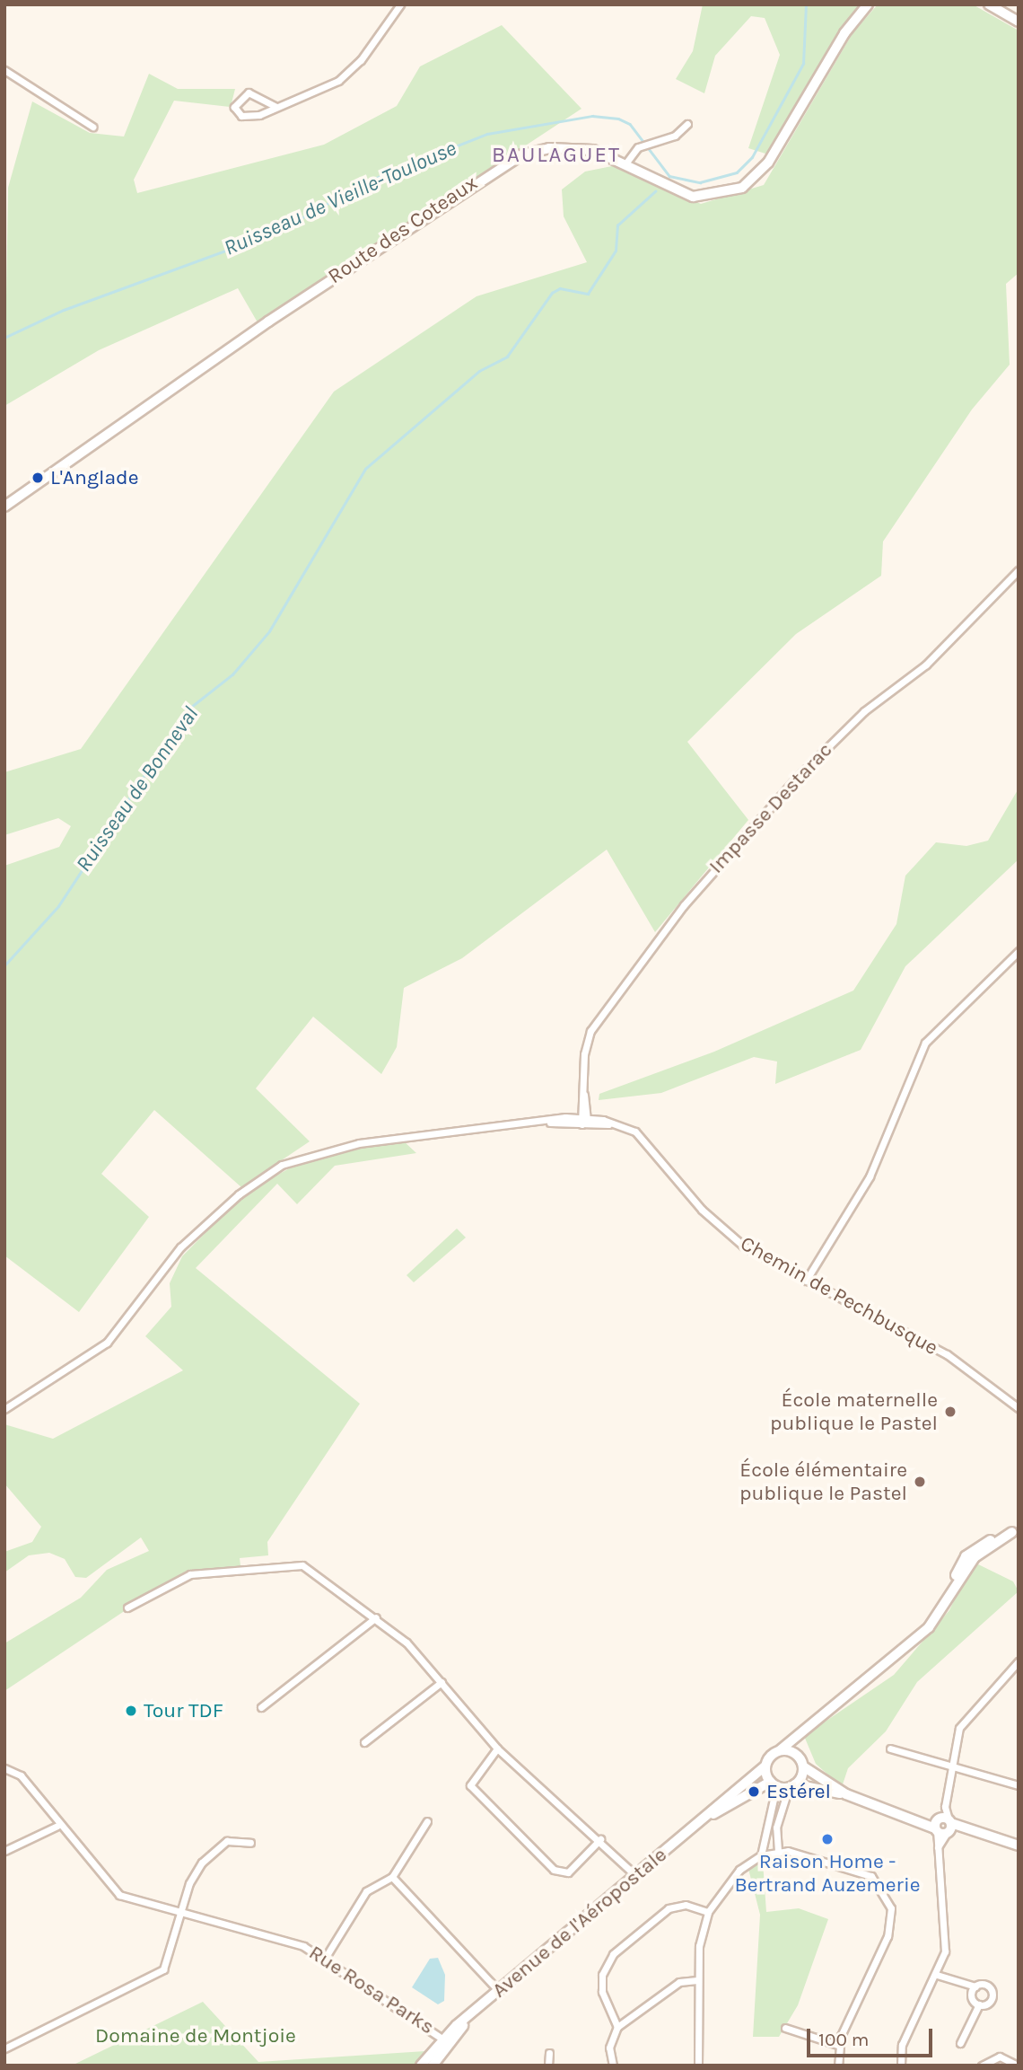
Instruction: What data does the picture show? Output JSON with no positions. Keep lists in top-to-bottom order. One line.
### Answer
{"streets":{"street":["Route des Coteaux","Impasse Destarac","Chemin de Pechbusque","Avenue de l'Aéropostale","Rue Rosa Parks"]},"crossings":[["Impasse Destarac","Chemin de Pechbusque"],["Avenue de l'Aéropostale","Rue Rosa Parks"]],"districts":["BAULAGUET"],"water":["Ruisseau de Vieille-Toulouse","Ruisseau de Bonneval"],"parks":["Domaine de Montjoie"],"places":["L'Anglade","École maternelle publique le Pastel","École élémentaire publique le Pastel","Tour TDF","Estérel","Raison Home - Bertrand Auzemerie"],"scale_bar":"100 m"}
